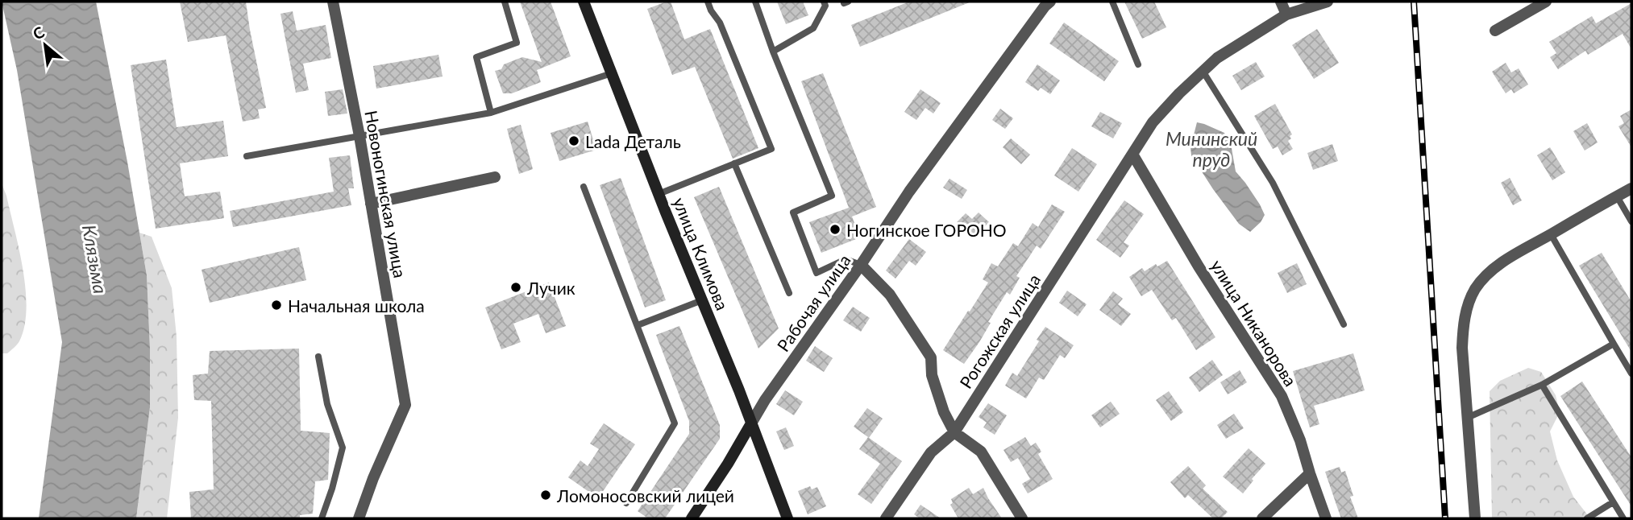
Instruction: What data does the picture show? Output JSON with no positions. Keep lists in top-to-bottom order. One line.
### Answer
{"streets":{"main road":["улица Климова","Рабочая улица"],"street":["Новоногинская улица","улица Никанорова","Рогожская улица"]},"crossings":[["улица Климова","Рабочая улица"],["улица Никанорова","Рогожская улица"]],"water":["Мининский пруд","Клязьма"],"places":["Lada Деталь","Ногинское ГОРОНО","Лучик","Начальная школа","Ломоносовский лицей"],"north":"top left"}
